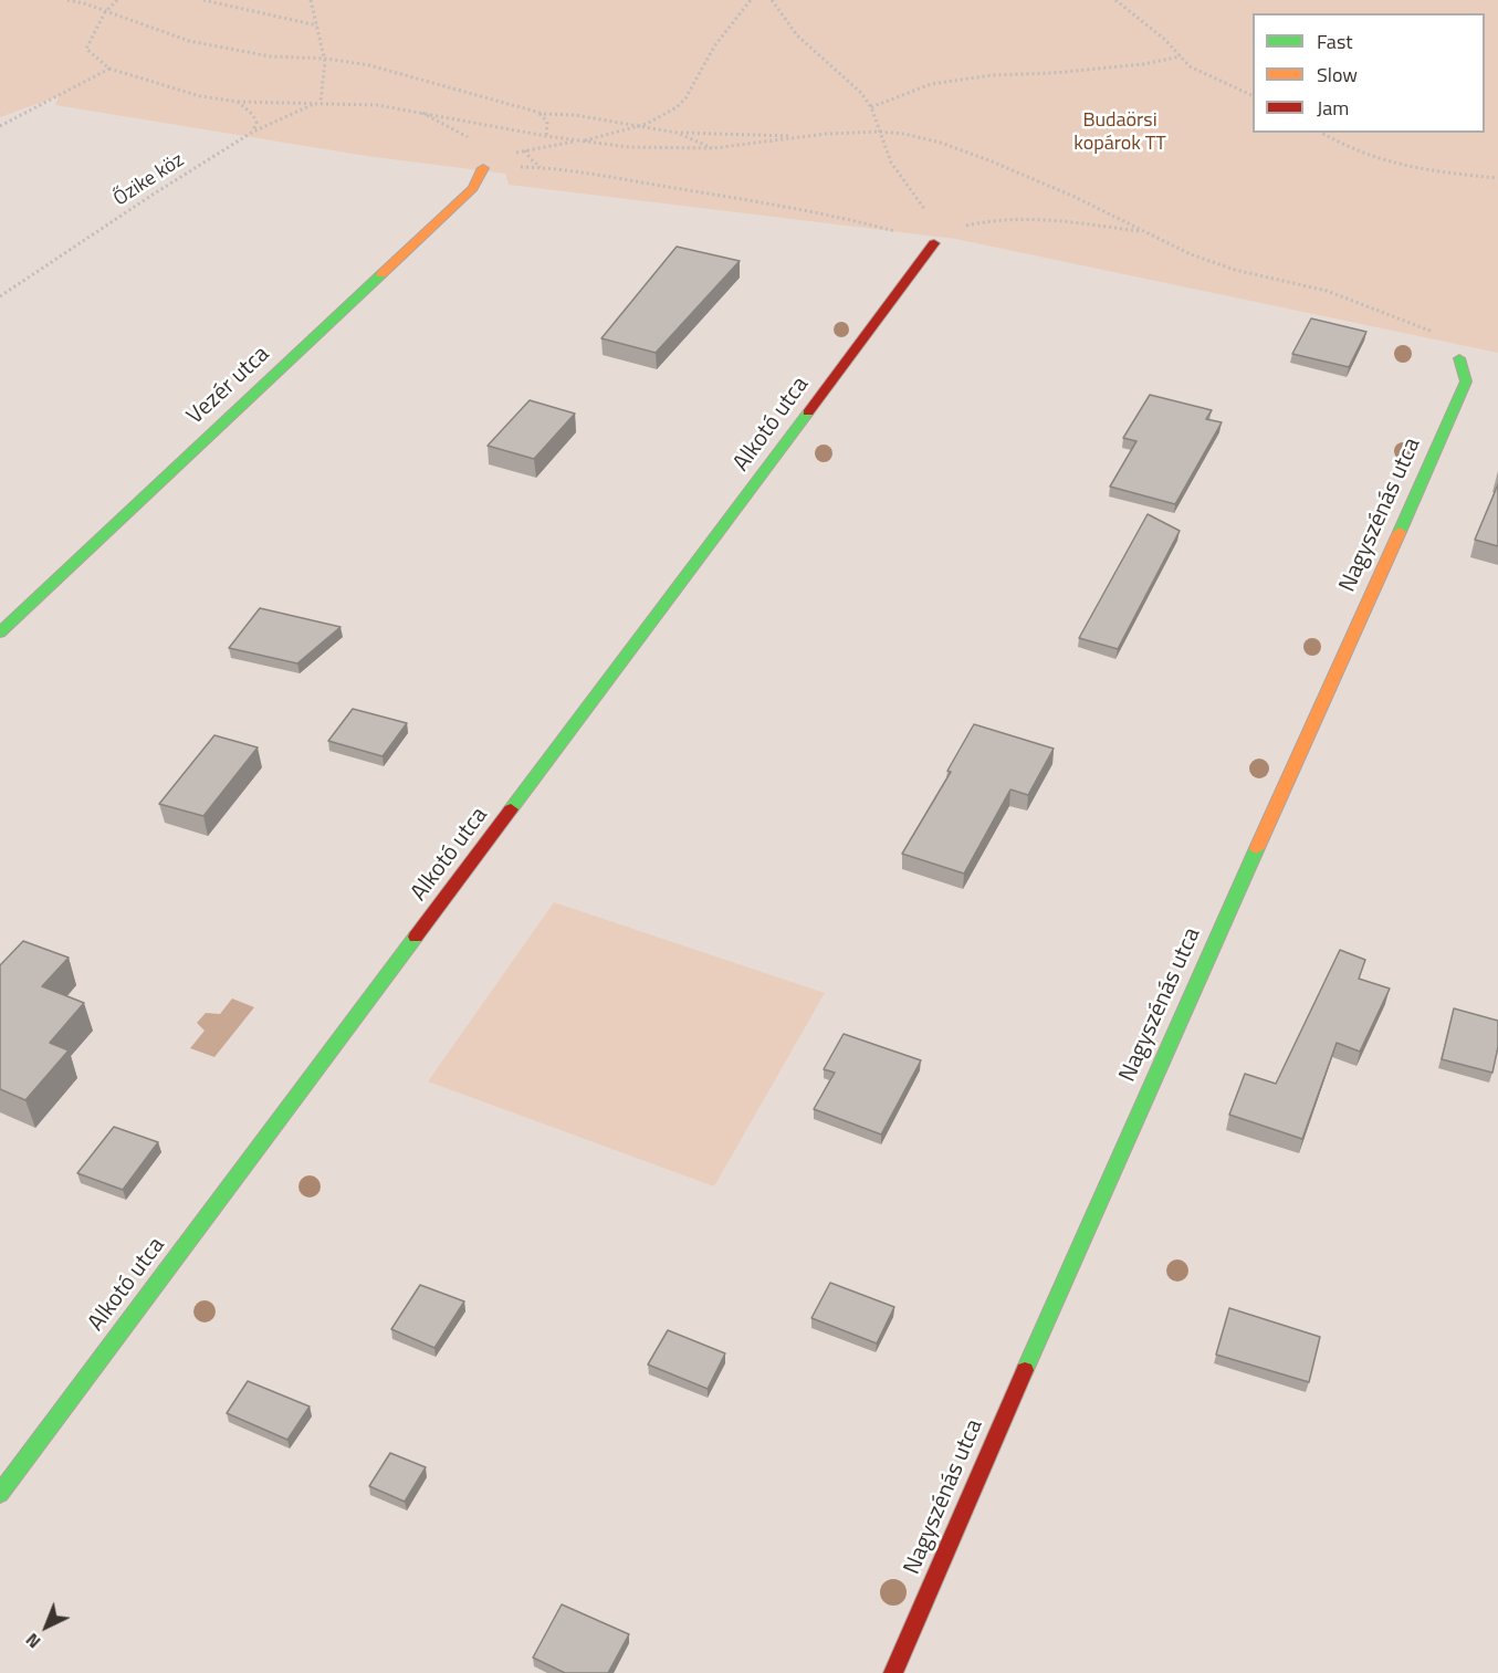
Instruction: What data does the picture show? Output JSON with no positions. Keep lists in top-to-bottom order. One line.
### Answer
{"streets":{"street":["Vezér utca","Alkotó utca","Nagyszénás utca"],"path":["Őzike köz"]},"parks":["Budaörsi kopárok TT"],"legend":["Fast","Slow","Jam"],"north":"bottom left"}
